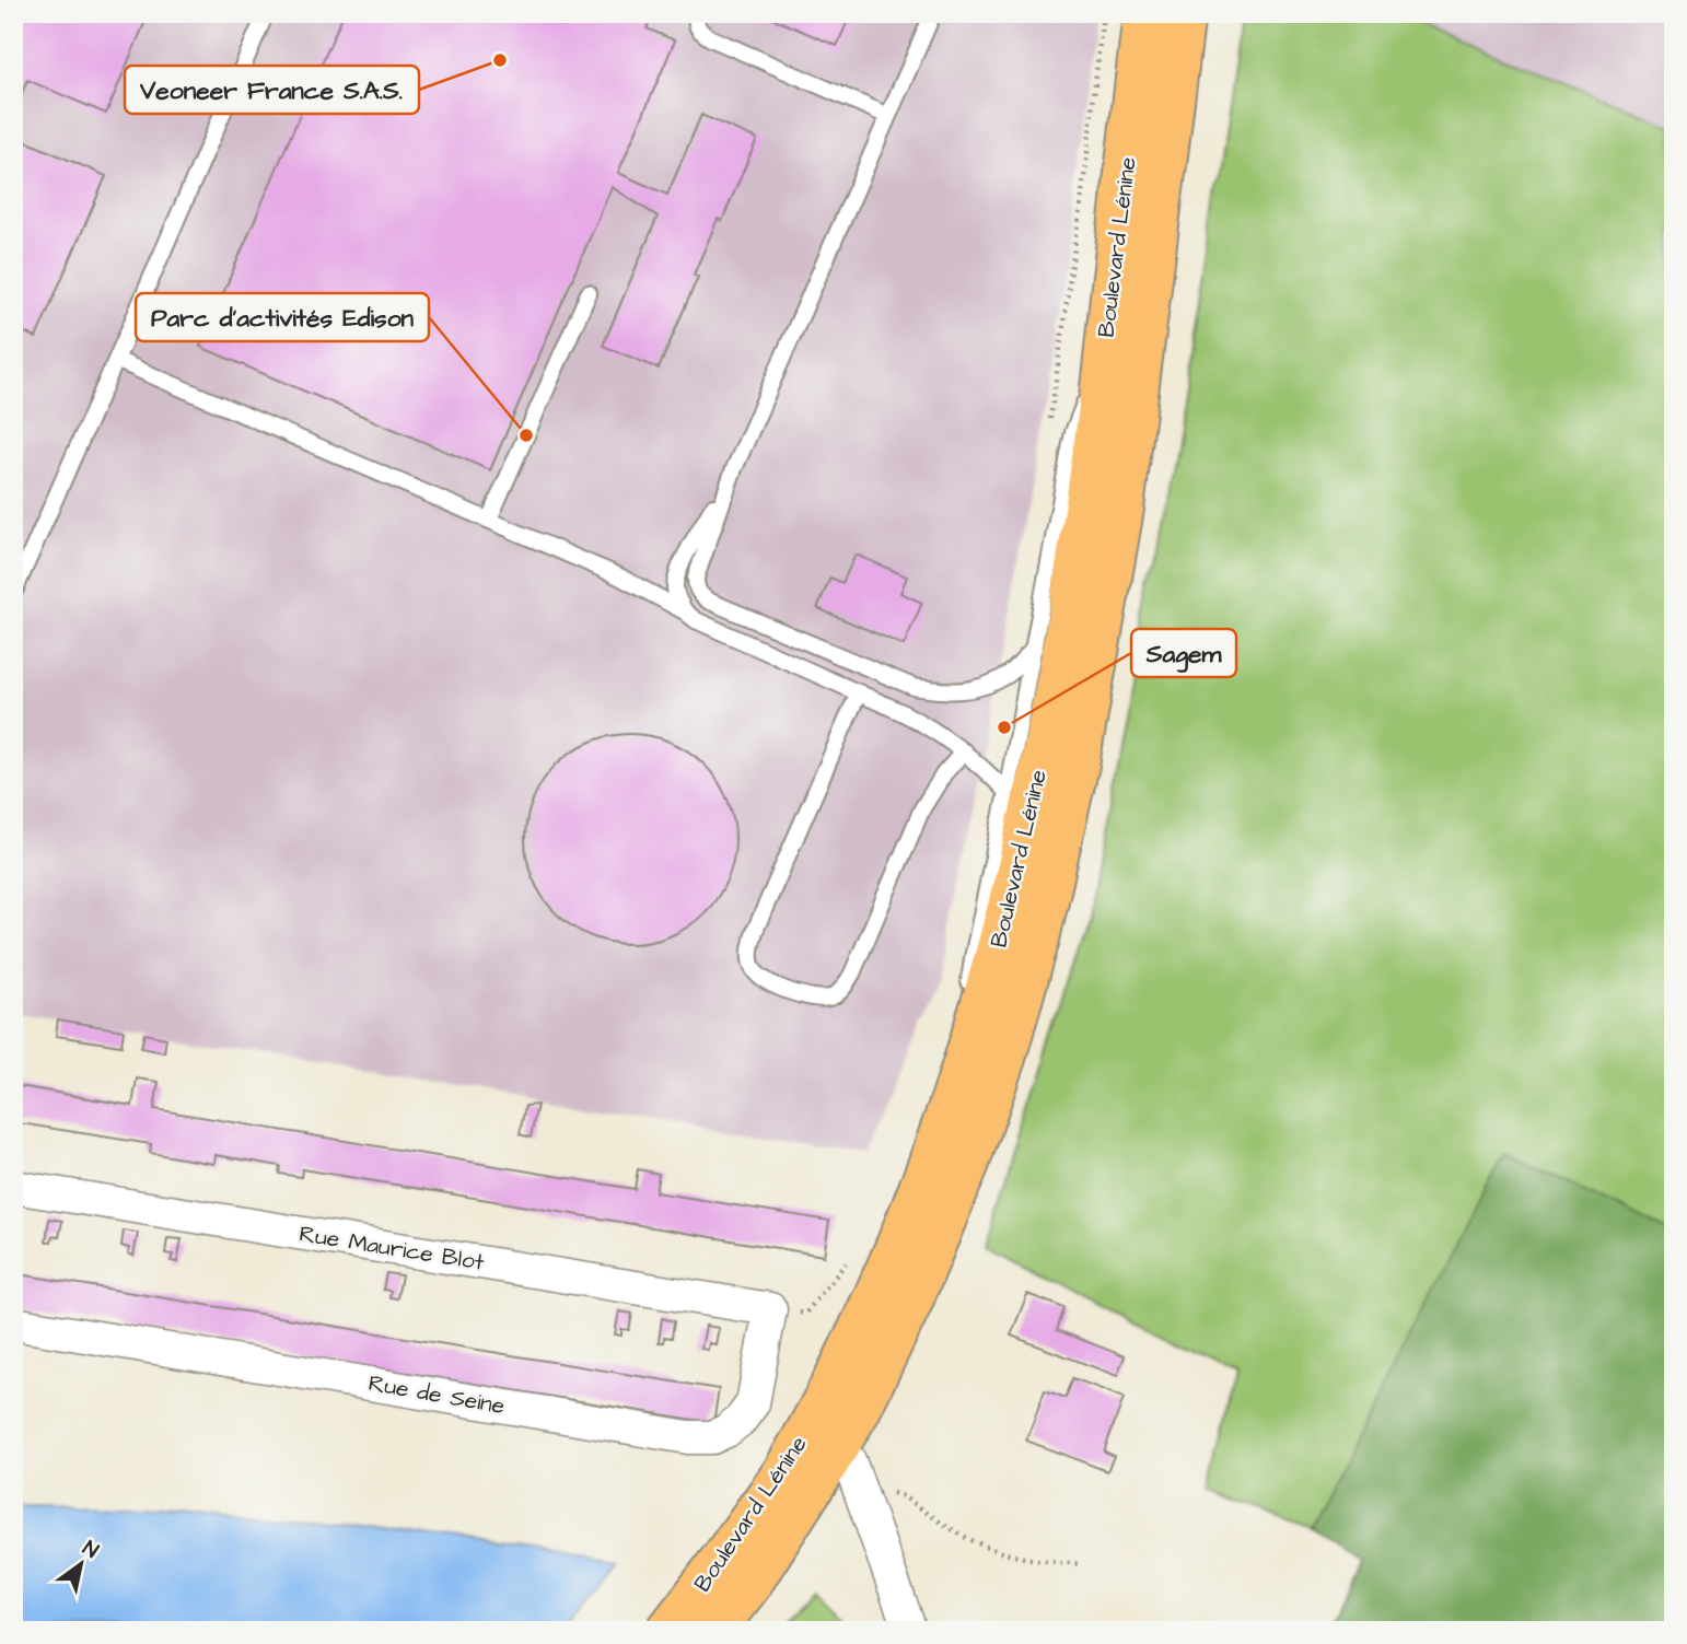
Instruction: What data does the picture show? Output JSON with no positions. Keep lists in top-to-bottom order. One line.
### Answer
{"streets":{"main road":["Boulevard Lénine"],"street":["Rue Maurice Blot","Rue de Seine"]},"crossings":[["Rue Maurice Blot","Rue de Seine"]],"places":["Veoneer France S.A.S.","Parc d'activités Edison","Sagem"],"north":"top right"}
